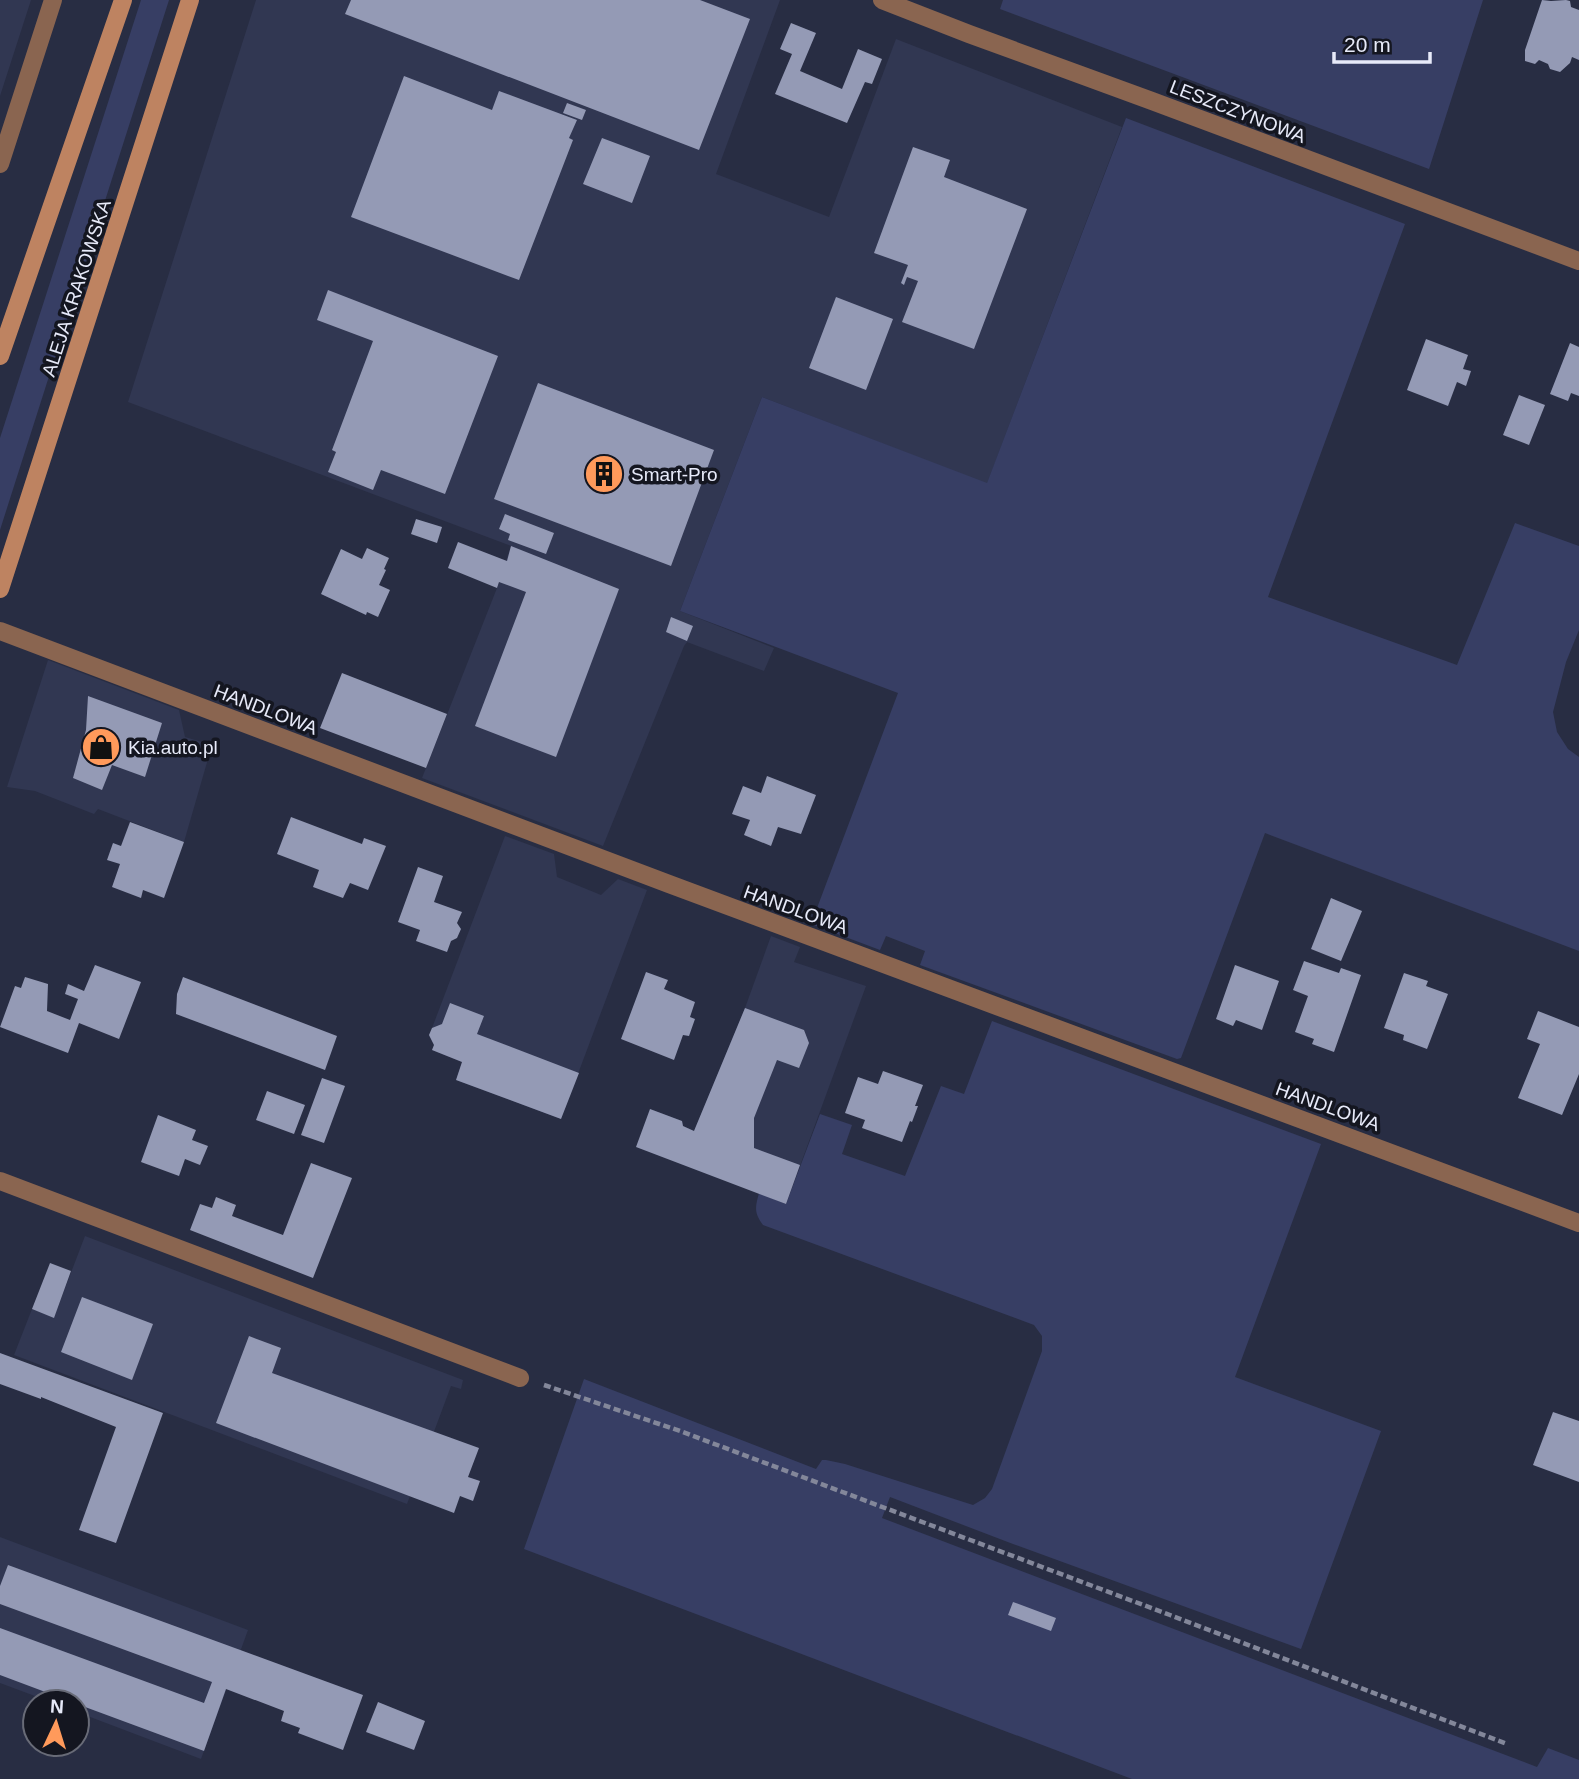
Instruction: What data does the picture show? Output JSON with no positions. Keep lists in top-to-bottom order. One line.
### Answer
{"streets":{"main road":["ALEJA KRAKOWSKA"],"street":["LESZCZYNOWA","HANDLOWA"]},"places":{"building":["Smart-Pro"],"shop":["Kia.auto.pl"]},"scale_bar":"20 m","north":"top"}
